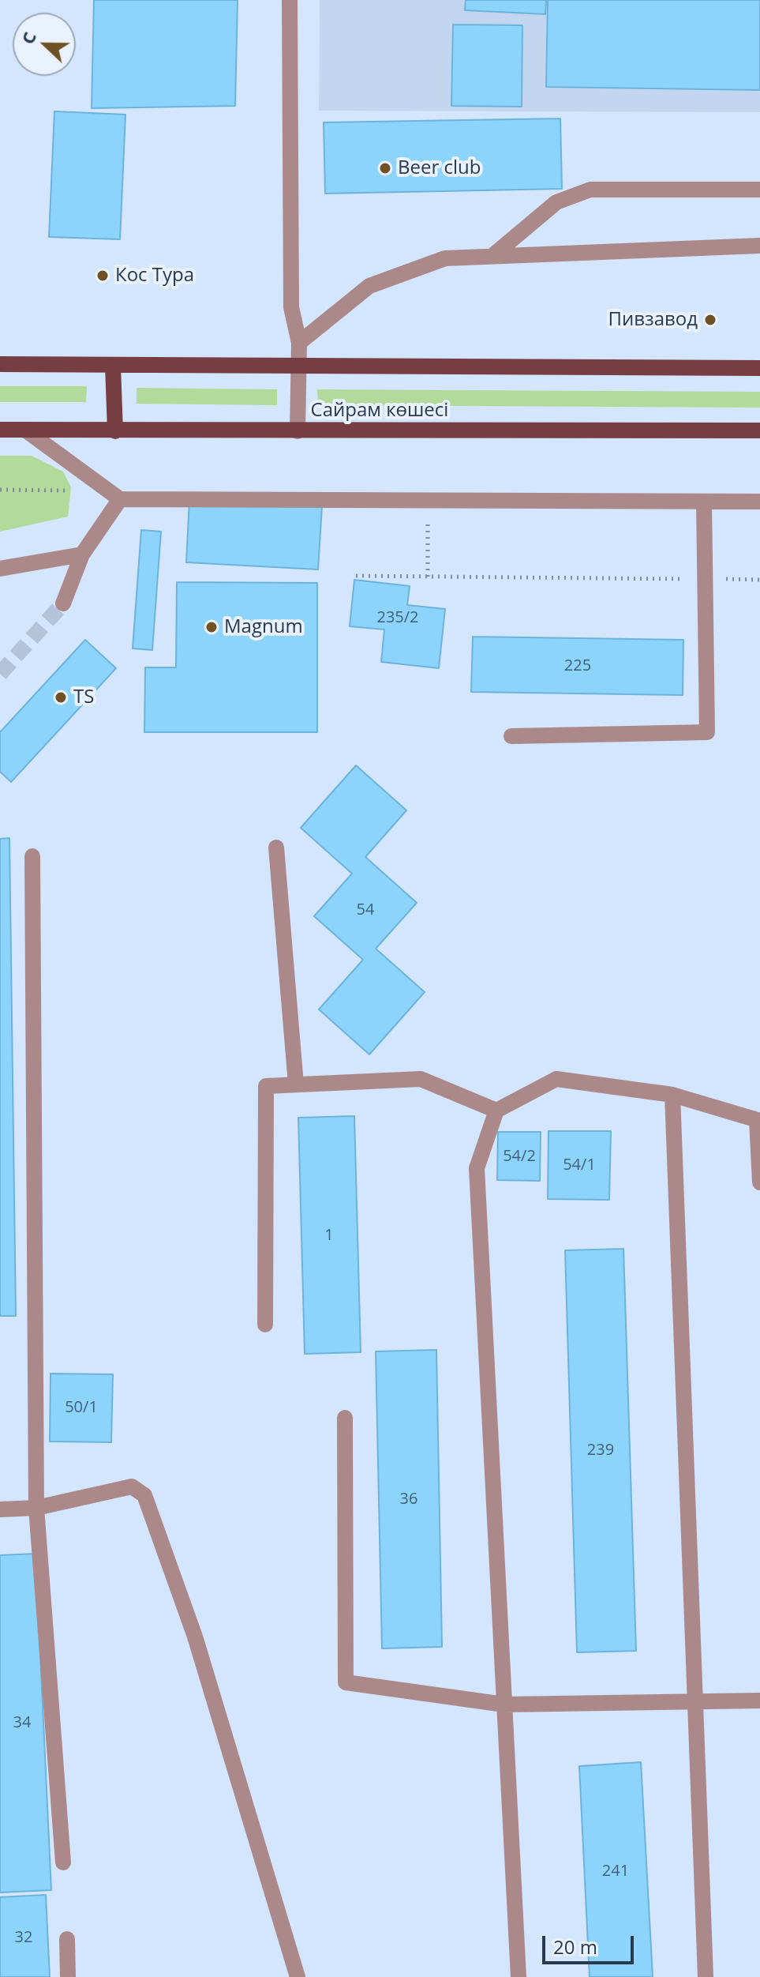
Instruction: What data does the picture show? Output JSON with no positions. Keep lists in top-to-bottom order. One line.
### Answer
{"streets":{"main road":["Сайрам көшесі"]},"places":["Beer club","Кос Тура","Пивзавод","Magnum","TS"],"house_numbers":["235/2","225","54","54/2","54/1","1","50/1","239","36","34","241","32"],"scale_bar":"20 m","north":"left"}
